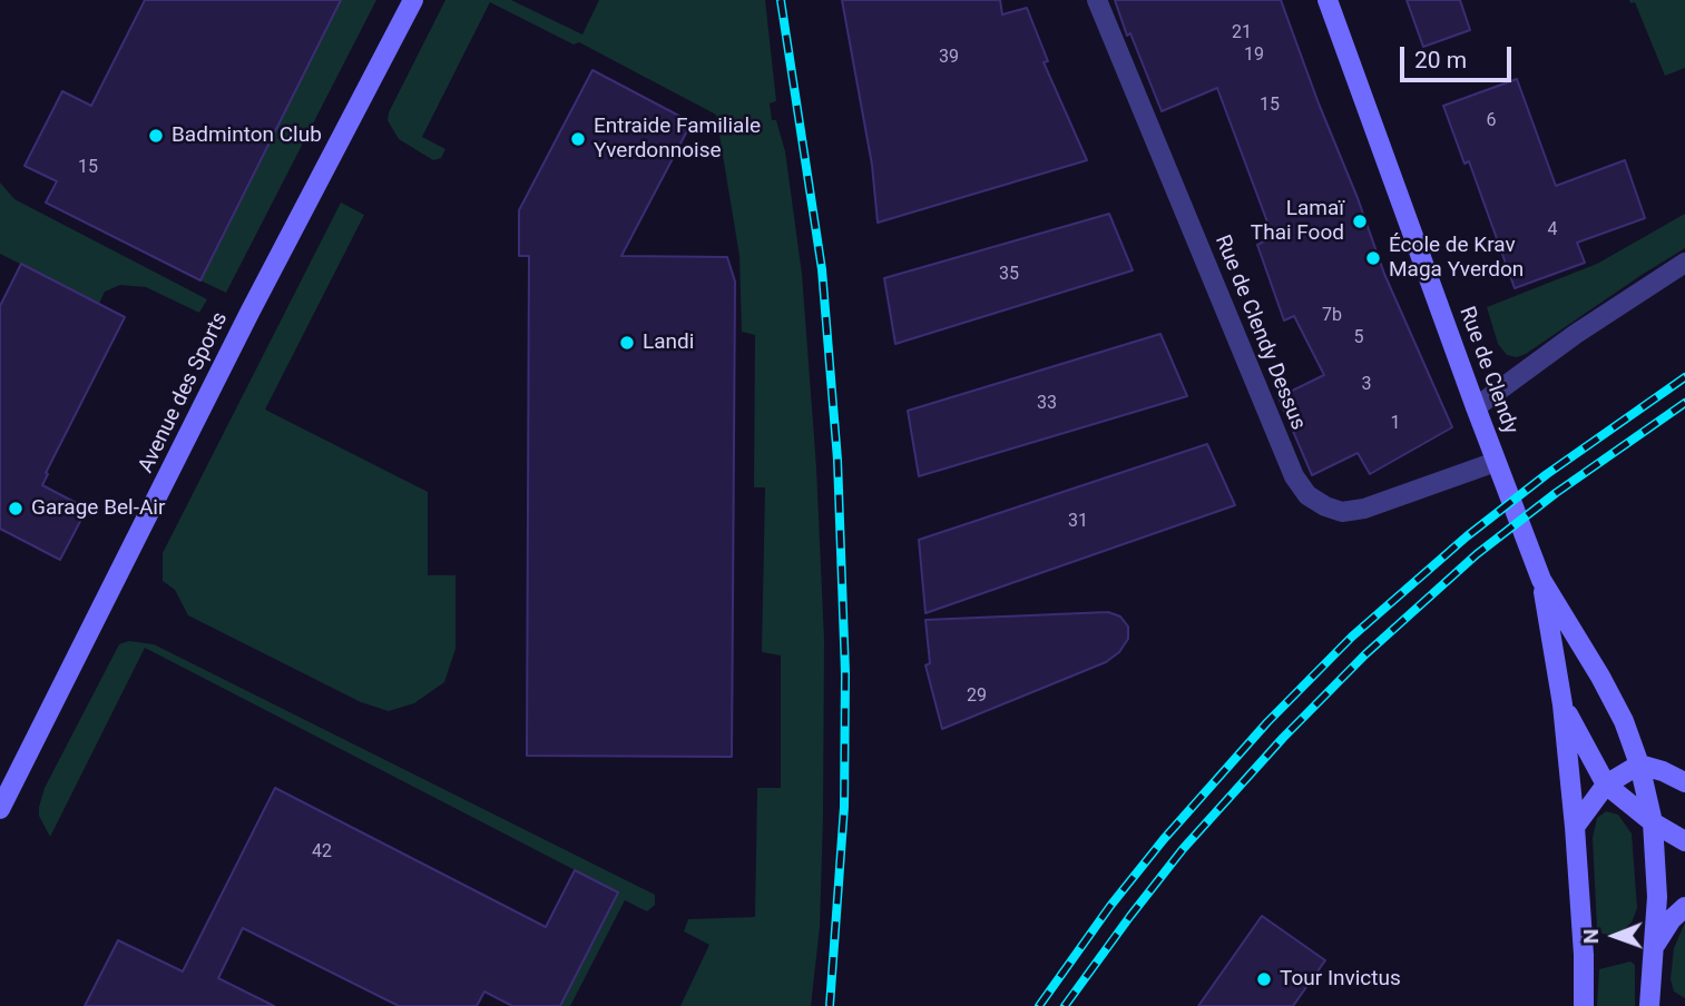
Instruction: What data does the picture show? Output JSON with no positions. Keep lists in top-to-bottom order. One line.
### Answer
{"streets":{"main road":["Rue de Clendy","Avenue des Sports"],"street":["Rue de Clendy Dessus"]},"crossings":[["Rue de Clendy Dessus","Rue de Clendy"]],"places":["Badminton Club","Entraide Familiale Yverdonnoise","Lamaï Thai Food","École de Krav Maga Yverdon","Landi","Garage Bel-Air","Tour Invictus"],"house_numbers":["21","19","39","15","6","15","4","35","7b","5","3","33","1","31","29","42"],"scale_bar":"20 m","north":"left"}
